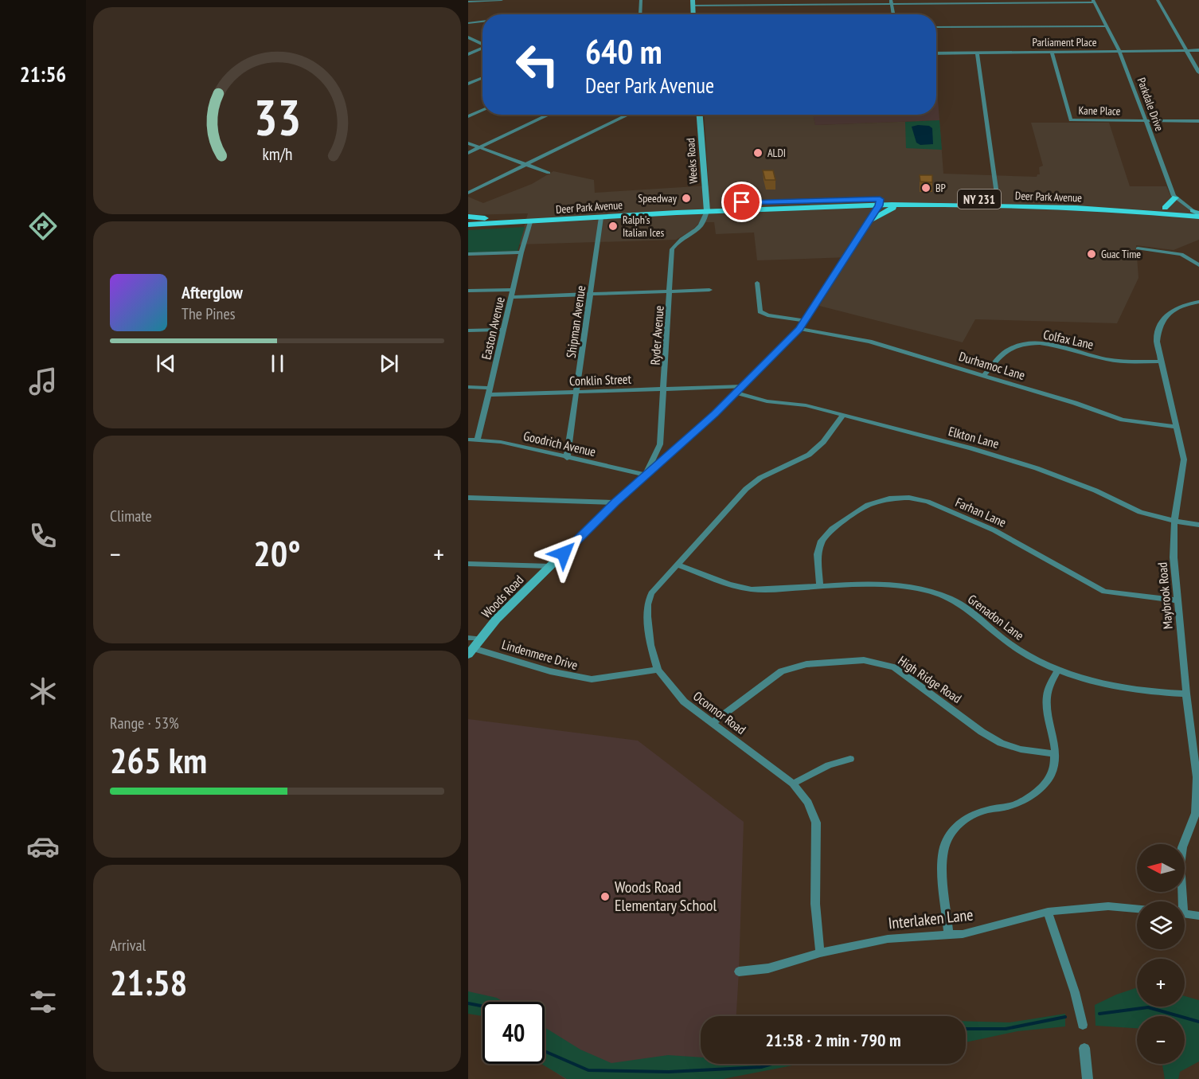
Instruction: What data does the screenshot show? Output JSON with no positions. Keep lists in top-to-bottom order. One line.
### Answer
{"streets":{"main road":["Deer Park Avenue","NY 231"],"street":["Parliament Place","Parkdale Drive","Kane Place","Weeks Road","Shipman Avenue","Easton Avenue","Ryder Avenue","Colfax Lane","Durhamoc Lane","Conklin Street","Elkton Lane","Goodrich Avenue","Farhan Lane","Maybrook Road","Woods Road","Grenadon Lane","Lindenmere Drive","High Ridge Road","Oconnor Road","Interlaken Lane"]},"crossings":[["Parliament Place","Parkdale Drive"],["Parliament Place","Kane Place"],["Parkdale Drive","Kane Place"],["Weeks Road","Deer Park Avenue"],["Weeks Road","Ryder Avenue"],["Deer Park Avenue","Shipman Avenue"],["Deer Park Avenue","Easton Avenue"],["Deer Park Avenue","Ryder Avenue"],["Deer Park Avenue","Woods Road"],["Shipman Avenue","Conklin Street"],["Shipman Avenue","Goodrich Avenue"],["Easton Avenue","Conklin Street"],["Easton Avenue","Goodrich Avenue"],["Ryder Avenue","Conklin Street"],["Ryder Avenue","Goodrich Avenue"],["Ryder Avenue","Woods Road"],["Colfax Lane","Durhamoc Lane"],["Colfax Lane","Maybrook Road"],["Durhamoc Lane","Maybrook Road"],["Durhamoc Lane","Woods Road"],["Conklin Street","Elkton Lane"],["Conklin Street","Woods Road"],["Elkton Lane","Maybrook Road"],["Elkton Lane","Woods Road"],["Elkton Lane","Oconnor Road"],["Goodrich Avenue","Woods Road"],["Farhan Lane","Maybrook Road"],["Farhan Lane","Grenadon Lane"],["Maybrook Road","Grenadon Lane"],["Woods Road","Lindenmere Drive"],["Grenadon Lane","Oconnor Road"],["Lindenmere Drive","Oconnor Road"],["High Ridge Road","Oconnor Road"],["Oconnor Road","Interlaken Lane"]],"places":["ALDI","BP","Speedway","Ralph's Italian Ices","Guac Time","Woods Road Elementary School"],"north":"left","page":{"tabs":"21:56","turn":["640 m","Deer Park Avenue"],"song":["Afterglow","The Pines"],"tile":["Climate",["Range · 53%","265 km"],["Arrival","21:58"]],"heat":["−","20°","+"],"map_buttons":["+","−"],"limit":"40","trip":"21:58 · 2 min · 790 m","gauge":["33","km/h"]}}
